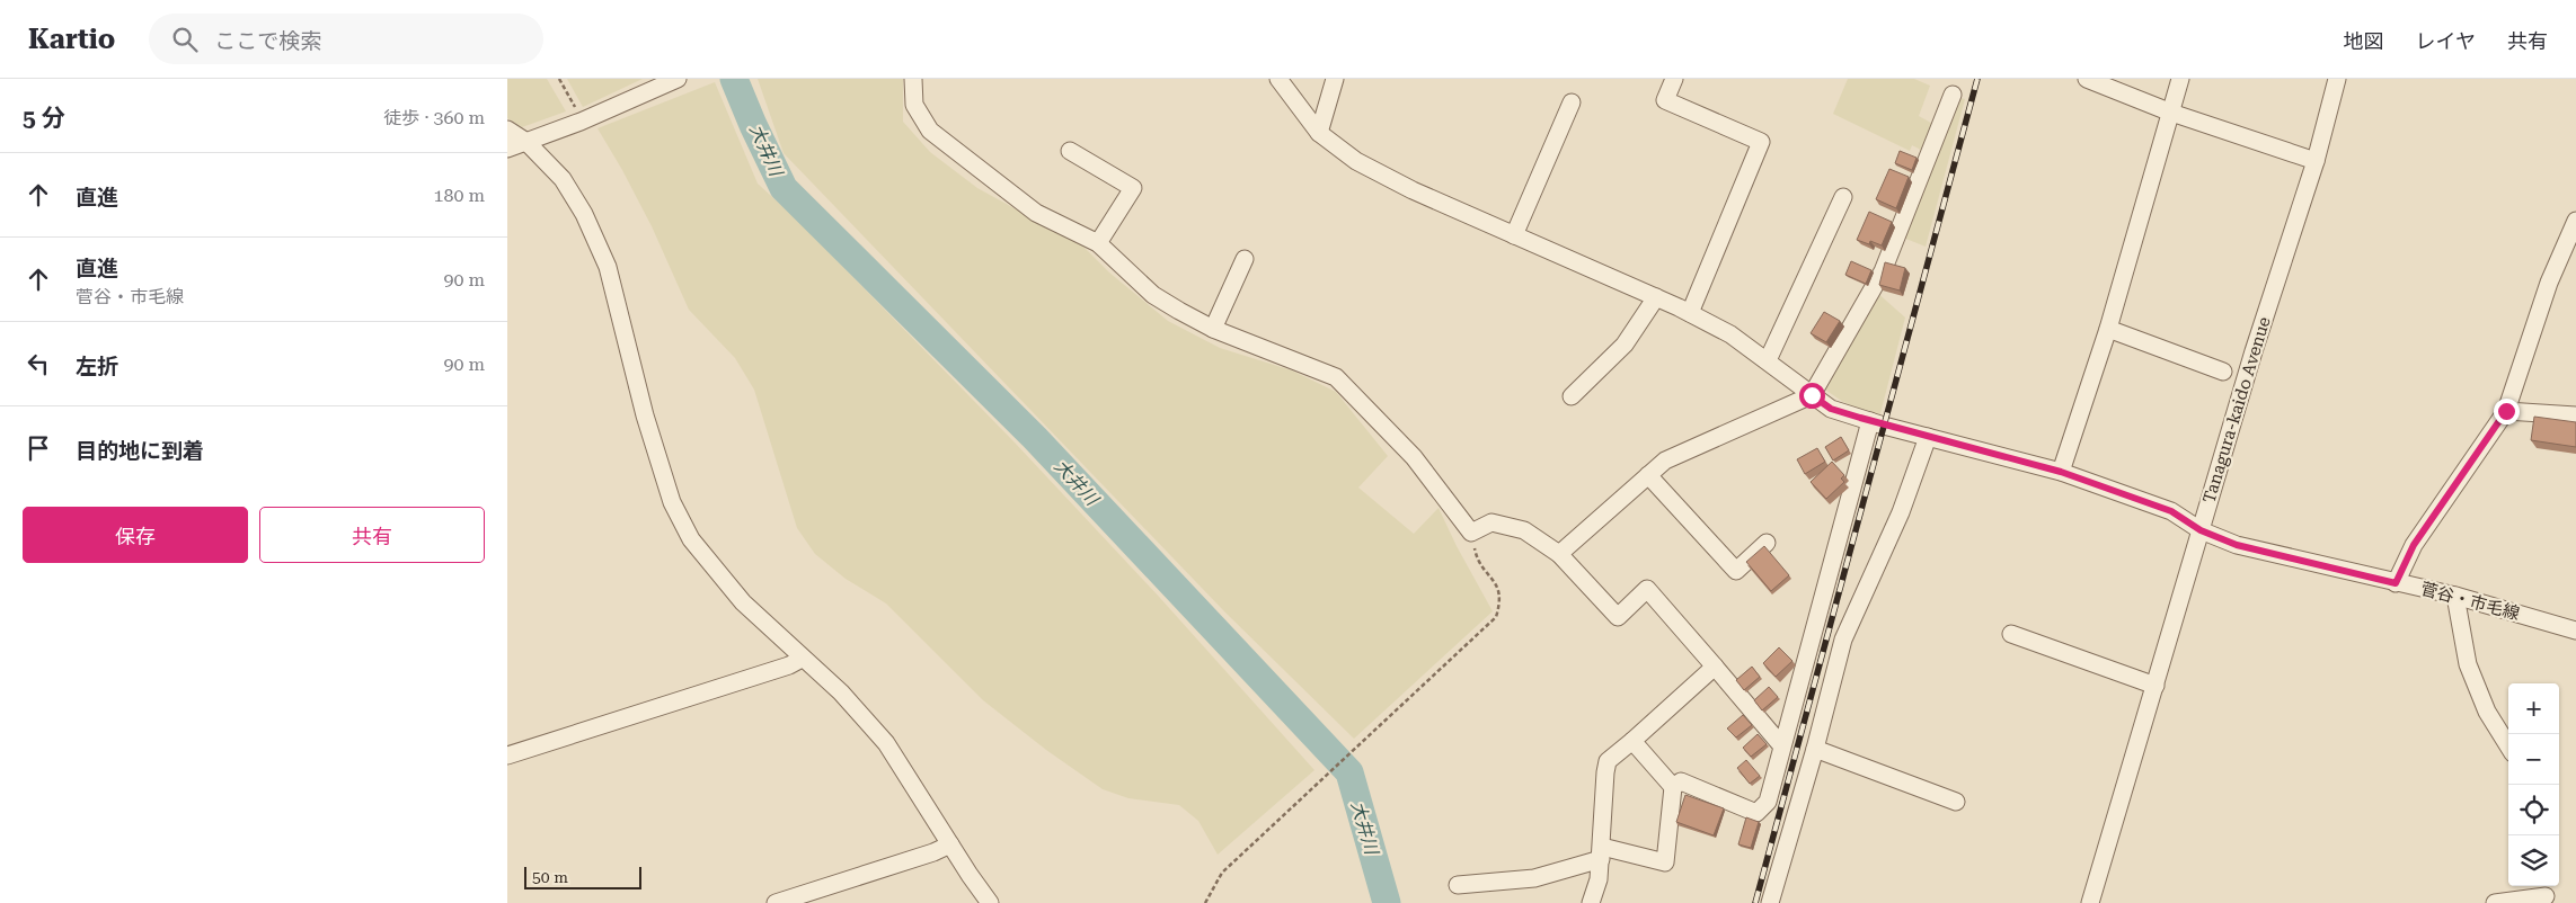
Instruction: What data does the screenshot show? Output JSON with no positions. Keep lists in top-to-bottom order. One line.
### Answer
{"streets":{"street":["Tanagura-kaido Avenue","菅谷・市毛線"]},"crossings":[["Tanagura-kaido Avenue","菅谷・市毛線"]],"water":["大井川"],"scale_bar":"50 m","page":{"header":"Kartio","search":"ここで検索","nav":["地図","レイヤ","共有"],"heading":["5 分","徒歩 · 360 m"],"list":[["直進","180 m"],["直進","菅谷・市毛線","90 m"],["左折","90 m"],"目的地に到着"],"buttons":["保存","共有"],"map_buttons":["+","−"],"scale":"50 m"}}
